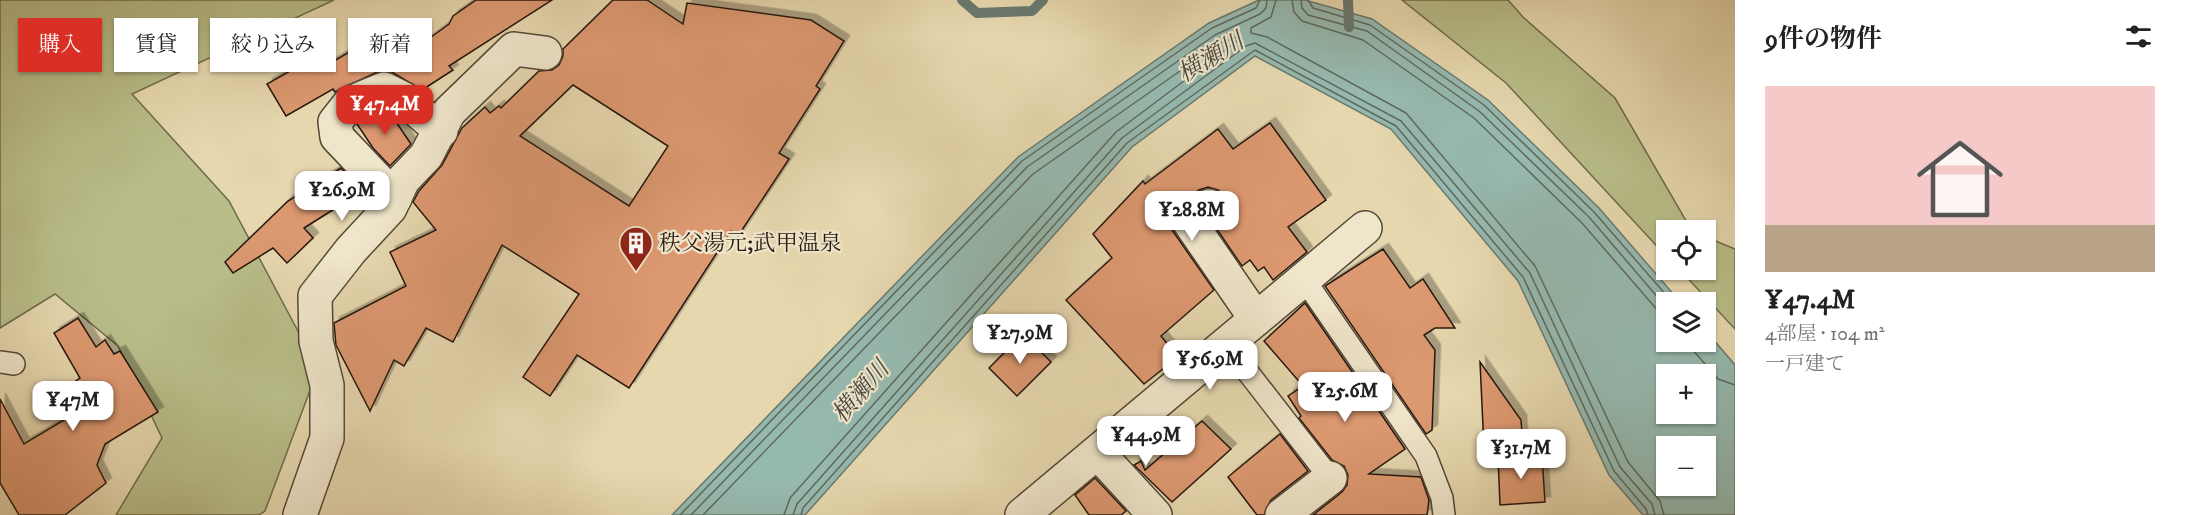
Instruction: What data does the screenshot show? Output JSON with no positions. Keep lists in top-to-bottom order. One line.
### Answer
{"water":["横瀬川"],"places":{"building":["秩父湯元;武甲温泉"]},"page":{"heading":"9件の物件","chip":["購入","賃貸","絞り込み","新着"],"list":[{"name":"¥47.4M","note":"4部屋 · 104 m² · 一戸建て"}],"price":["¥47.4M","¥26.9M","¥28.8M","¥27.9M","¥56.9M","¥25.6M","¥47M","¥44.9M","¥31.7M"],"map_buttons":["+","−"]}}
